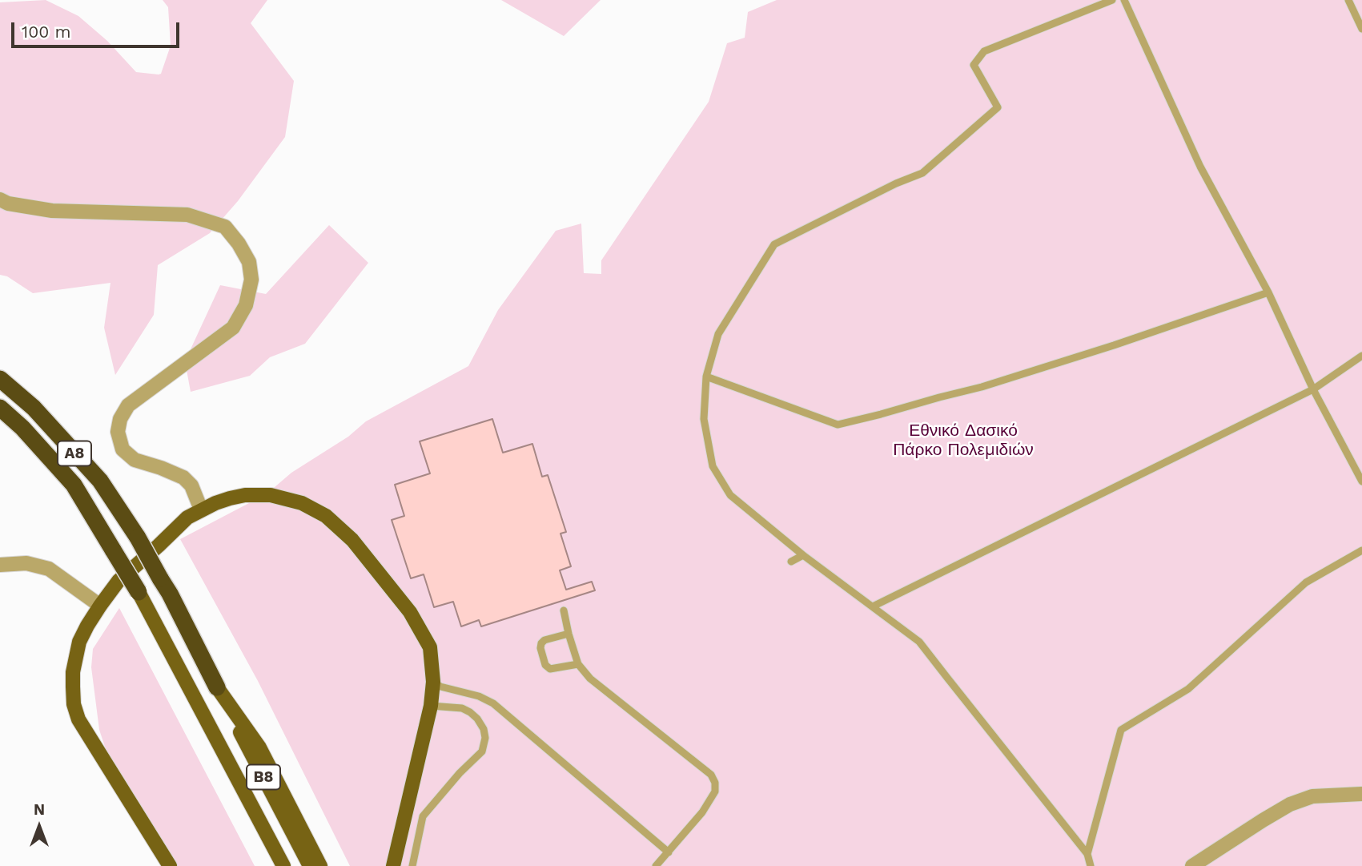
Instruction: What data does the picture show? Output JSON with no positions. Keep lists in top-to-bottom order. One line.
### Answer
{"streets":{"highway":["A8","B8"]},"crossings":[["A8","B8"]],"parks":["Εθνικό Δασικό Πάρκο Πολεμιδιών"],"scale_bar":"100 m","north":"top"}
